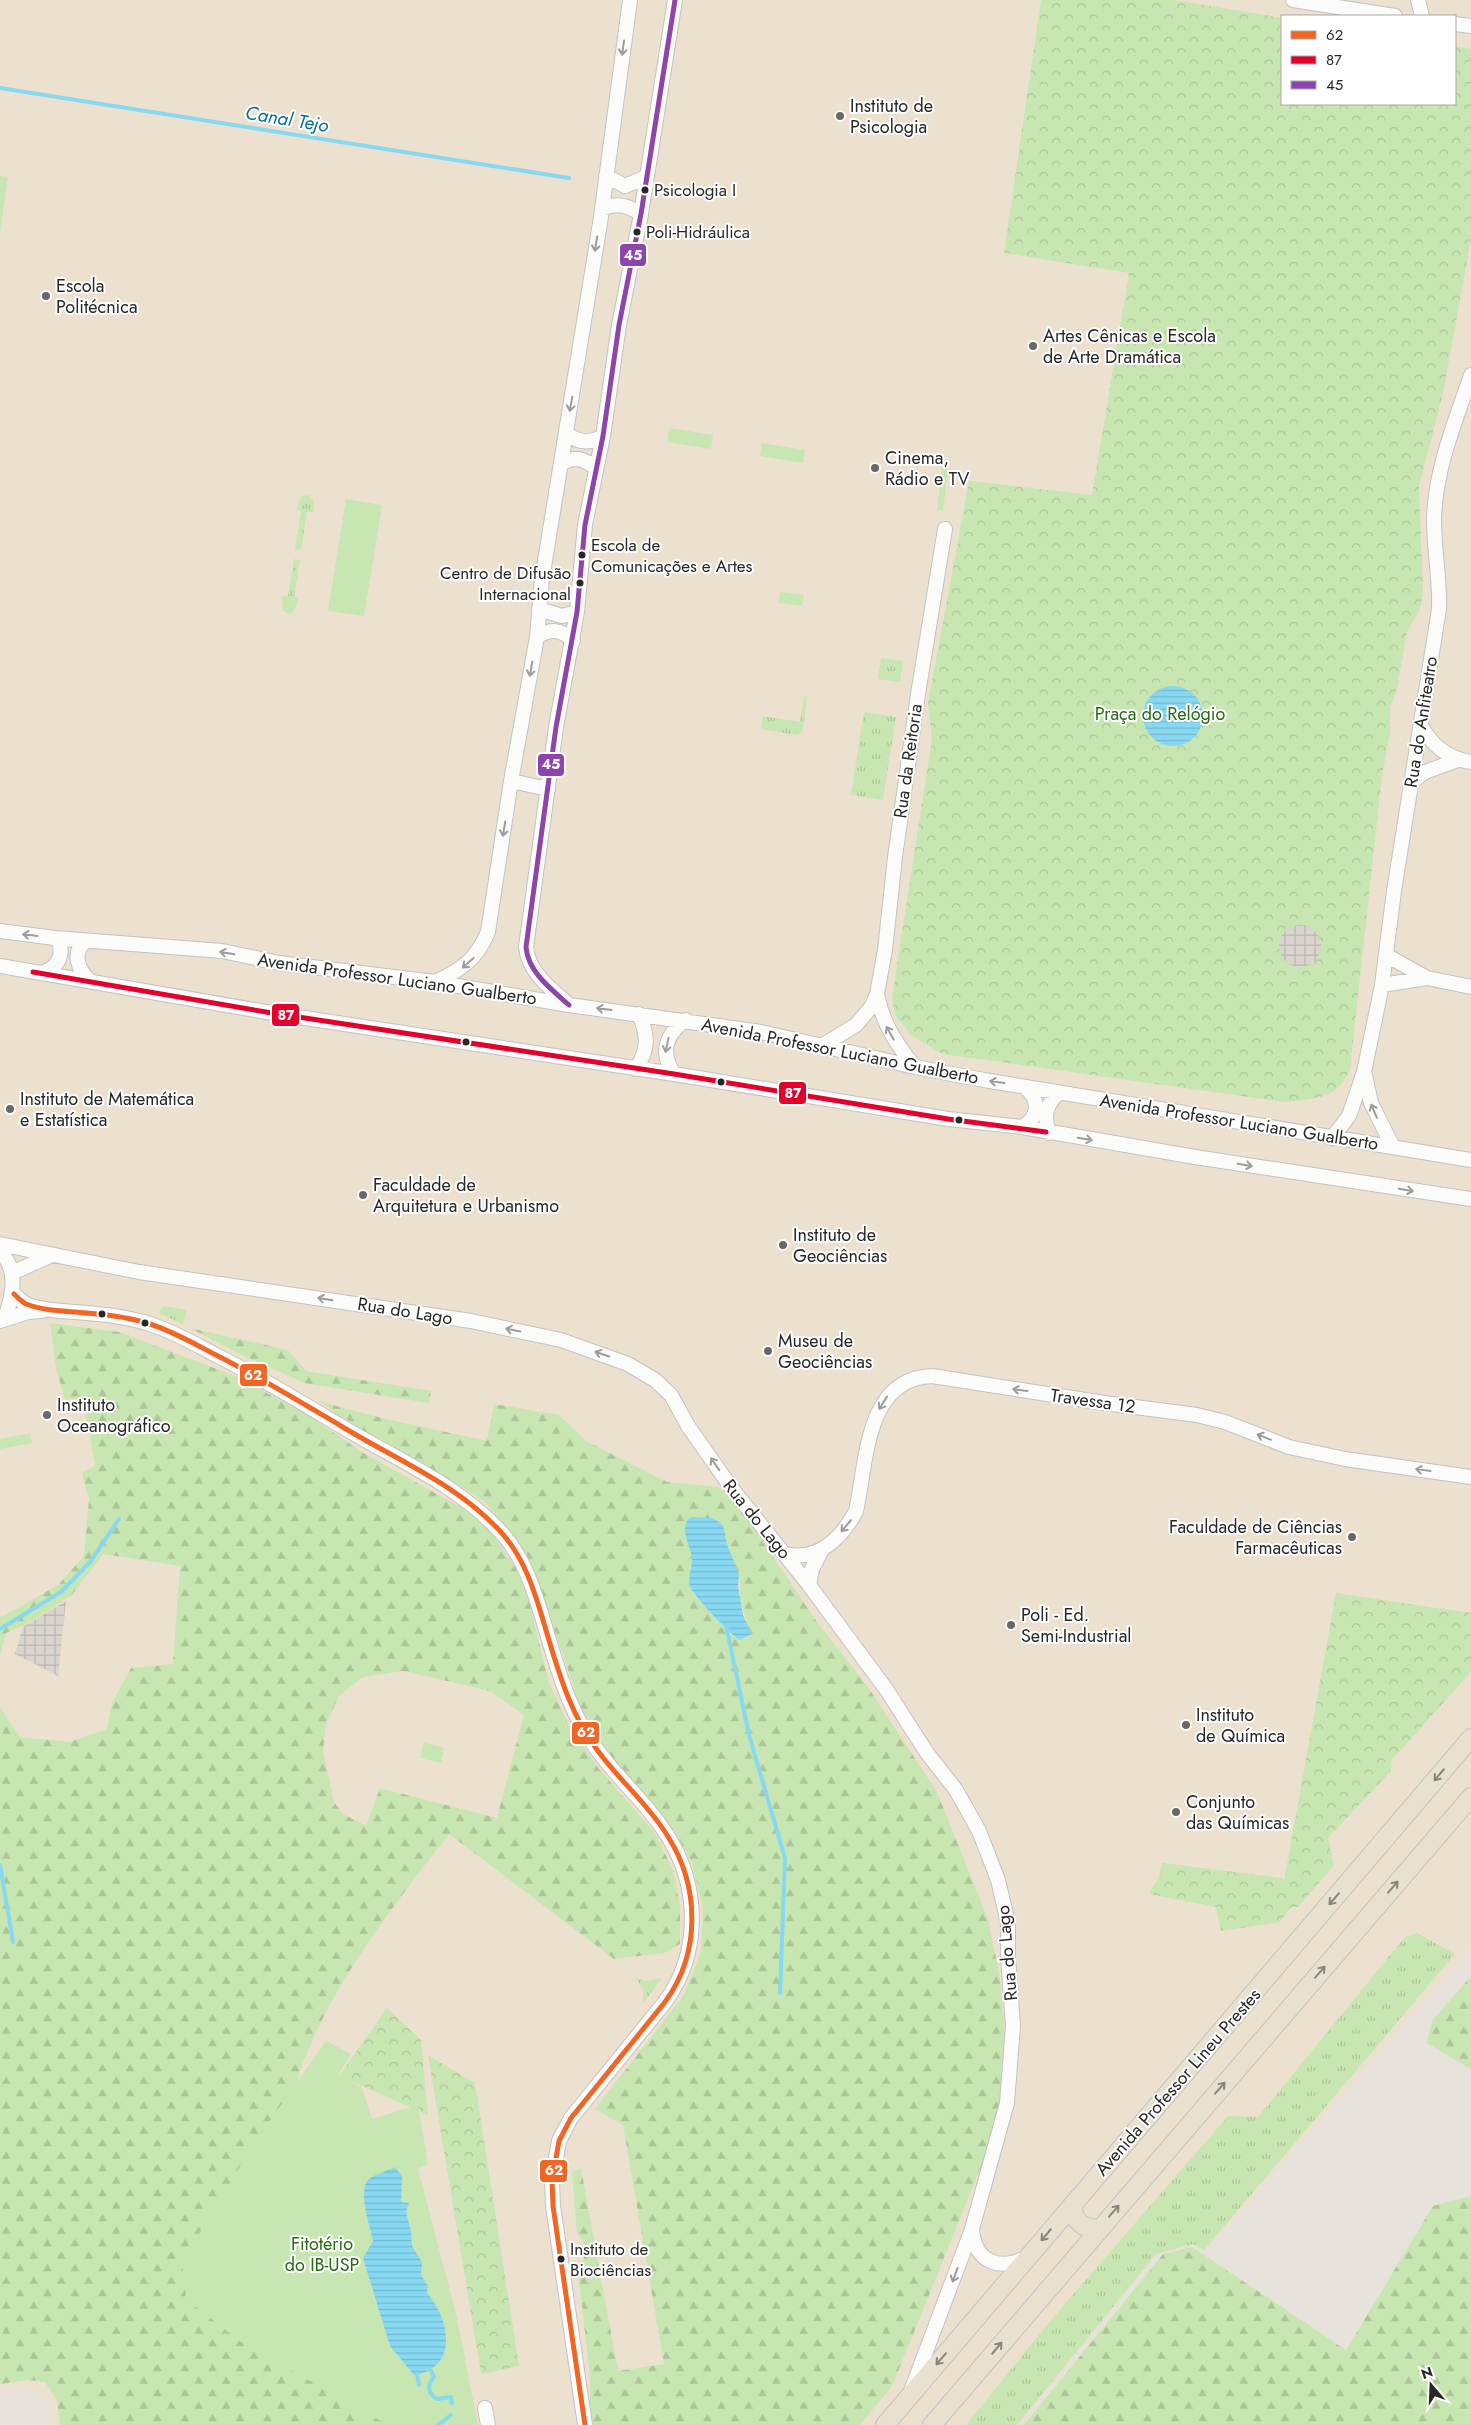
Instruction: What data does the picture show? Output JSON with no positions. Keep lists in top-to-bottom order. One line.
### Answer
{"streets":{"main road":["Avenida Professor Lineu Prestes"],"street":["Rua do Anfiteatro","Rua da Reitoria","Avenida Professor Luciano Gualberto","Rua do Lago","Travessa 12"]},"crossings":[["Rua do Anfiteatro","Avenida Professor Luciano Gualberto"],["Rua da Reitoria","Avenida Professor Luciano Gualberto"],["Rua do Lago","Travessa 12"],["Rua do Lago","Avenida Professor Lineu Prestes"]],"one_way":["Travessa 12"],"water":["Canal Tejo"],"parks":["Praça do Relógio","Fitotério do IB-USP"],"places":["Instituto de Psicologia","Psicologia I","Poli-Hidráulica","Escola Politécnica","Artes Cênicas e Escola de Arte Dramática","Cinema, Rádio e TV","Escola de Comunicações e Artes","Centro de Difusão Internacional","Instituto de Matemática e Estatística","Faculdade de Arquitetura e Urbanismo","Instituto de Geociências","Museu de Geociências","Instituto Oceanográfico","Faculdade de Ciências Farmacêuticas","Poli - Ed. Semi-Industrial","Instituto de Química","Conjunto das Químicas","Instituto de Biociências"],"lines":["transit line 45","transit line 87","transit line 62"],"legend":["62","87","45"],"north":"top"}
